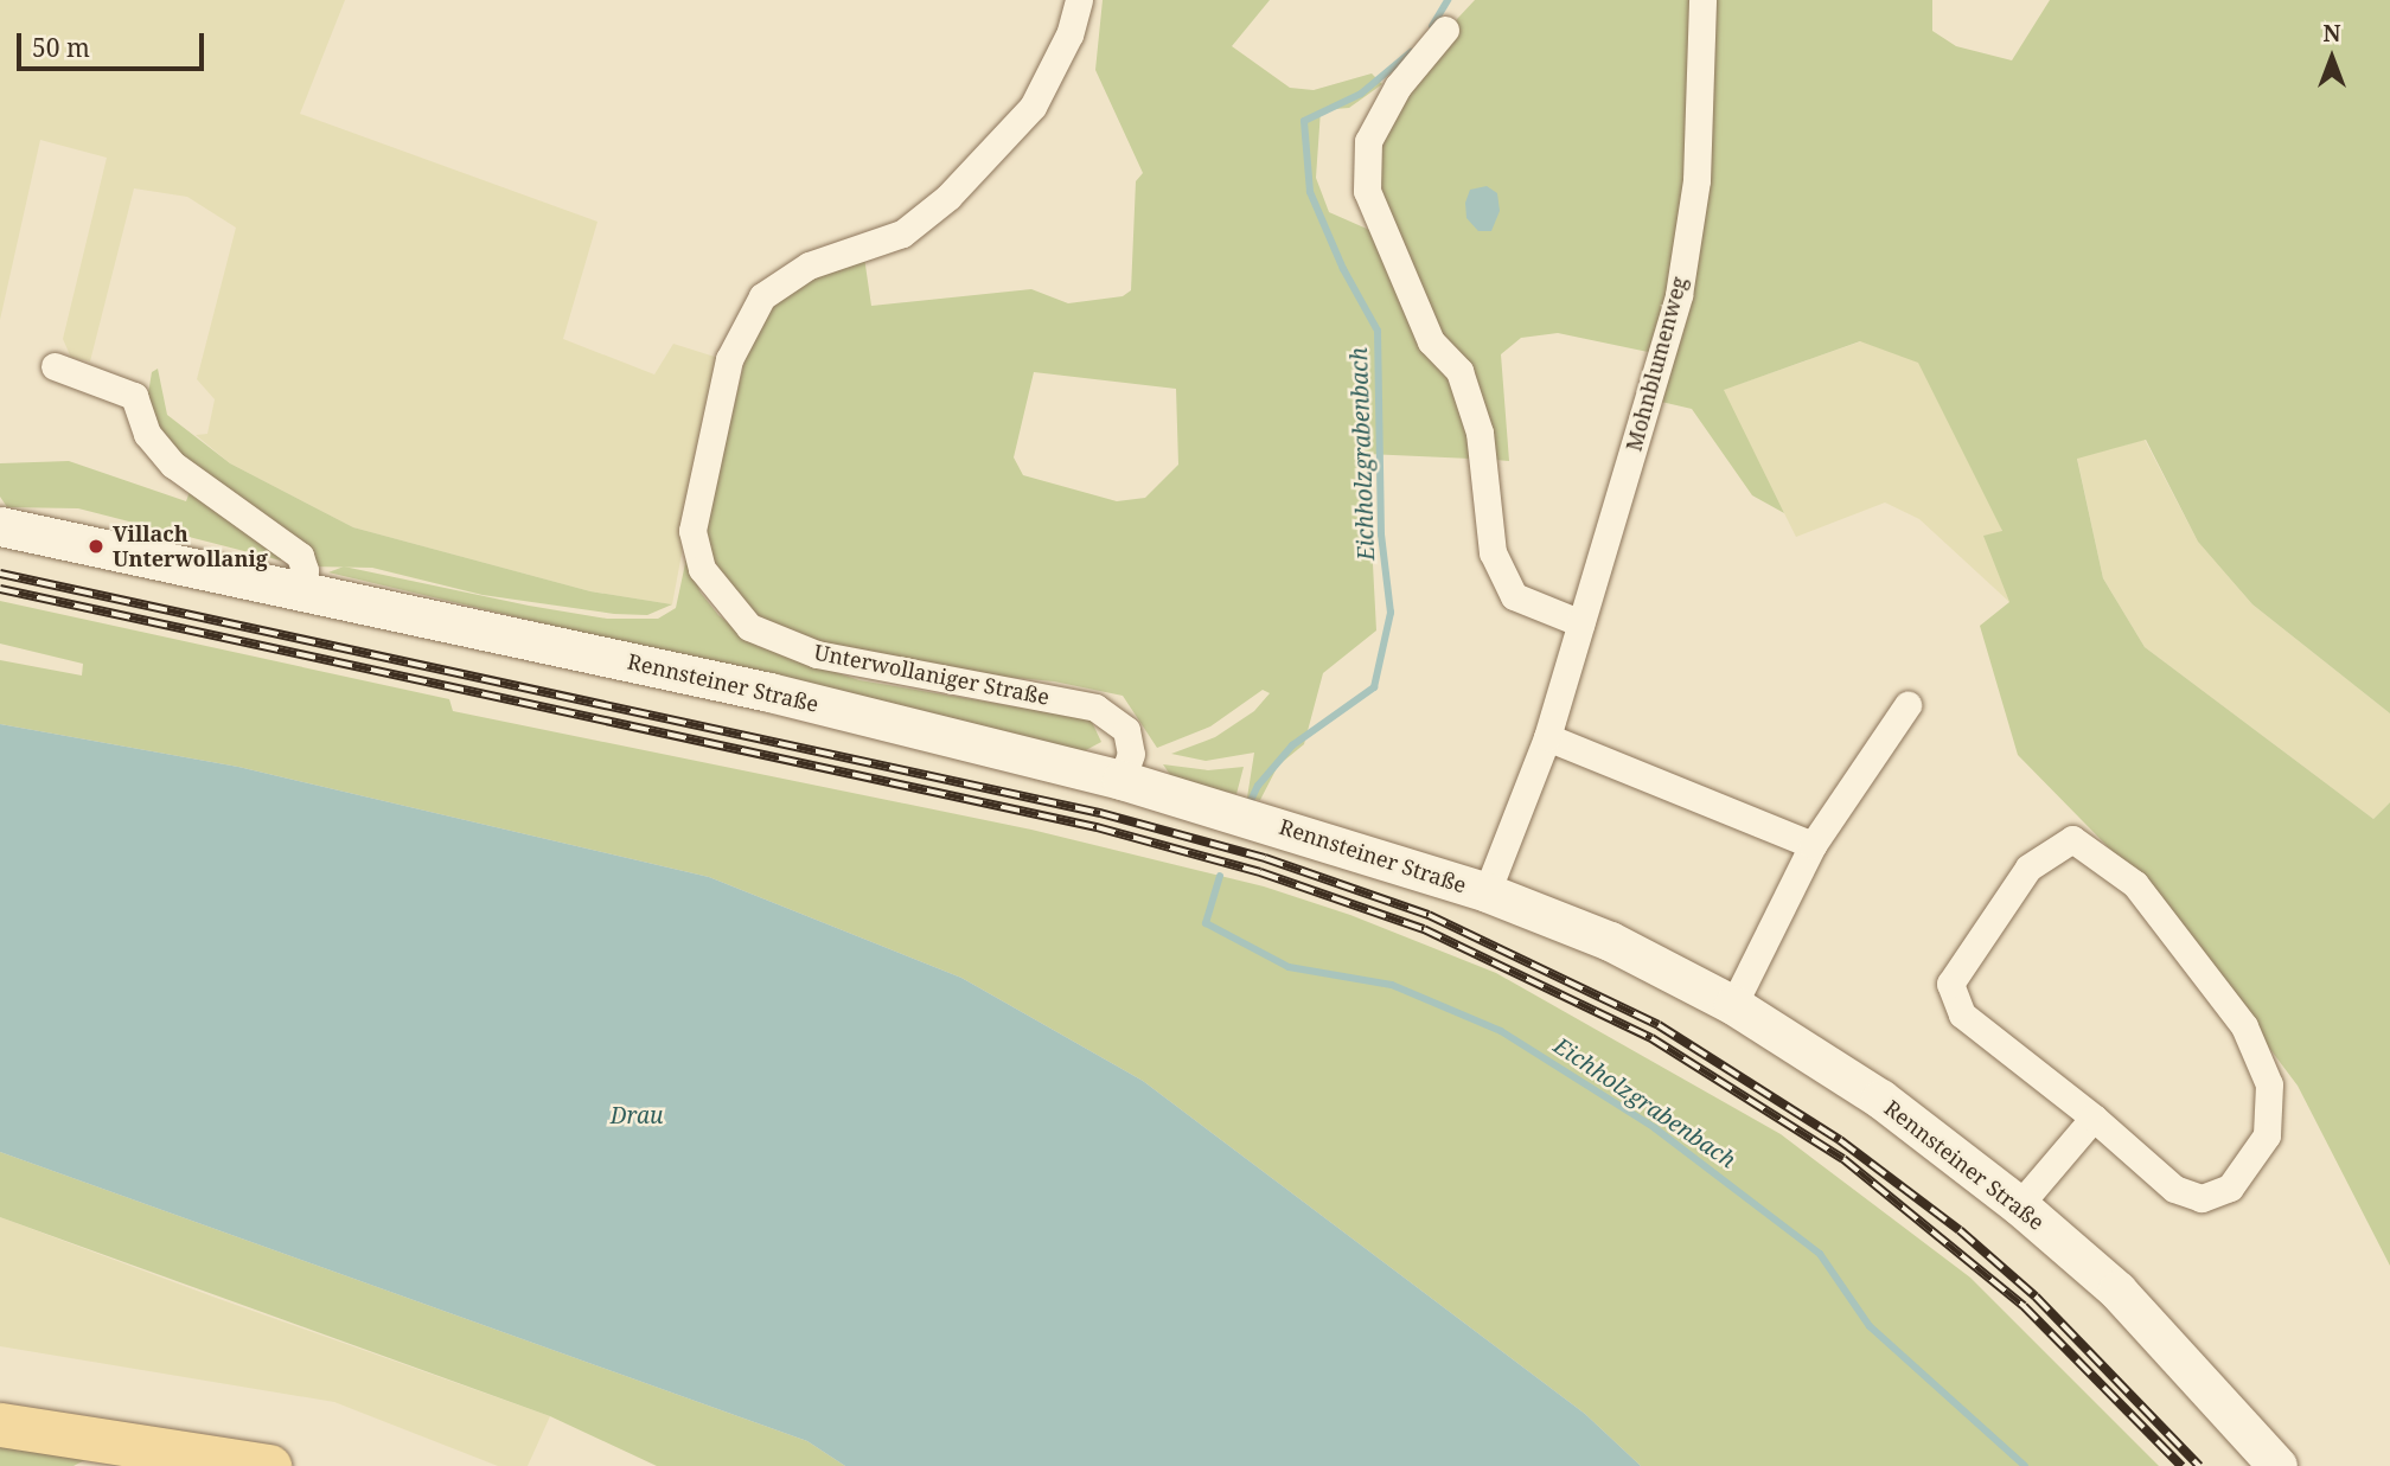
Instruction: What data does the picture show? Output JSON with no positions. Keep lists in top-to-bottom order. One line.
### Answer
{"streets":{"main road":["Rennsteiner Straße"],"street":["Mohnblumenweg","Unterwollaniger Straße"]},"crossings":[["Mohnblumenweg","Rennsteiner Straße"],["Unterwollaniger Straße","Rennsteiner Straße"]],"water":["Eichholzgrabenbach","Drau"],"places":["Villach Unterwollanig"],"scale_bar":"50 m","north":"top"}
